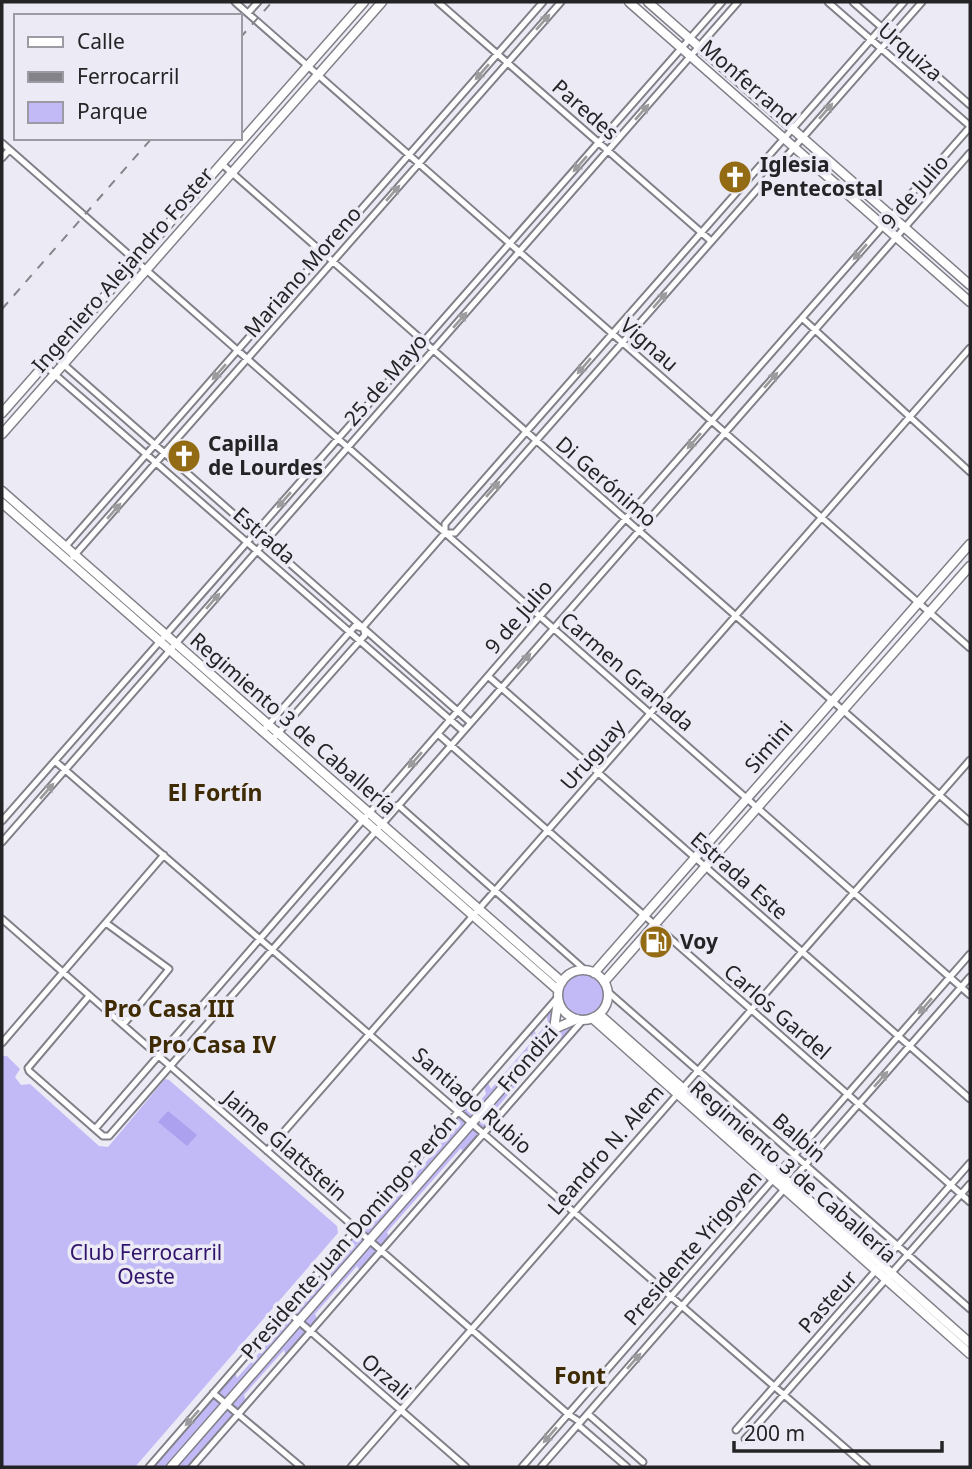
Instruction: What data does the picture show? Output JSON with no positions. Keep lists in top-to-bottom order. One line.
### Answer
{"streets":{"street":["Urquiza","Monferrand","Paredes","9 de Julio","Ingeniero Alejandro Foster","Mariano Moreno","Vignau","25 de Mayo","Di Gerónimo","Estrada","Carmen Granada","Regimiento 3 de Caballería","Simini","Uruguay","Estrada Este","Carlos Gardel","Frondizi","Santiago Rubio","Balbin","Jaime Glattstein","Leandro N. Alem","Presidente Juan Domingo Perón","Presidente Yrigoyen","Pasteur","Orzali"]},"crossings":[["Urquiza","9 de Julio"],["Monferrand","9 de Julio"],["Monferrand","25 de Mayo"],["Paredes","Mariano Moreno"],["Paredes","25 de Mayo"],["9 de Julio","Vignau"],["9 de Julio","Di Gerónimo"],["9 de Julio","Estrada"],["9 de Julio","Carmen Granada"],["9 de Julio","Regimiento 3 de Caballería"],["9 de Julio","Estrada Este"],["9 de Julio","Carlos Gardel"],["9 de Julio","Santiago Rubio"],["9 de Julio","Jaime Glattstein"],["Ingeniero Alejandro Foster","Vignau"],["Ingeniero Alejandro Foster","Di Gerónimo"],["Ingeniero Alejandro Foster","Estrada"],["Ingeniero Alejandro Foster","Carmen Granada"],["Mariano Moreno","Vignau"],["Mariano Moreno","Di Gerónimo"],["Mariano Moreno","Estrada"],["Mariano Moreno","Carmen Granada"],["Mariano Moreno","Regimiento 3 de Caballería"],["Vignau","25 de Mayo"],["Vignau","Simini"],["Vignau","Uruguay"],["25 de Mayo","Di Gerónimo"],["25 de Mayo","Estrada"],["25 de Mayo","Carmen Granada"],["25 de Mayo","Regimiento 3 de Caballería"],["25 de Mayo","Santiago Rubio"],["Di Gerónimo","Simini"],["Di Gerónimo","Uruguay"],["Di Gerónimo","Leandro N. Alem"],["Carmen Granada","Simini"],["Carmen Granada","Uruguay"],["Carmen Granada","Leandro N. Alem"],["Carmen Granada","Presidente Yrigoyen"],["Regimiento 3 de Caballería","Simini"],["Regimiento 3 de Caballería","Uruguay"],["Regimiento 3 de Caballería","Frondizi"],["Regimiento 3 de Caballería","Balbin"],["Regimiento 3 de Caballería","Leandro N. Alem"],["Regimiento 3 de Caballería","Presidente Juan Domingo Perón"],["Regimiento 3 de Caballería","Presidente Yrigoyen"],["Regimiento 3 de Caballería","Pasteur"],["Simini","Estrada Este"],["Simini","Carlos Gardel"],["Simini","Frondizi"],["Simini","Balbin"],["Simini","Presidente Juan Domingo Perón"],["Uruguay","Estrada Este"],["Uruguay","Carlos Gardel"],["Uruguay","Santiago Rubio"],["Uruguay","Jaime Glattstein"],["Estrada Este","Leandro N. Alem"],["Estrada Este","Presidente Yrigoyen"],["Carlos Gardel","Leandro N. Alem"],["Carlos Gardel","Presidente Yrigoyen"],["Carlos Gardel","Pasteur"],["Frondizi","Santiago Rubio"],["Frondizi","Balbin"],["Frondizi","Jaime Glattstein"],["Frondizi","Presidente Juan Domingo Perón"],["Frondizi","Orzali"],["Santiago Rubio","Leandro N. Alem"],["Santiago Rubio","Presidente Juan Domingo Perón"],["Santiago Rubio","Presidente Yrigoyen"],["Santiago Rubio","Pasteur"],["Balbin","Leandro N. Alem"],["Balbin","Presidente Juan Domingo Perón"],["Balbin","Presidente Yrigoyen"],["Balbin","Pasteur"],["Jaime Glattstein","Leandro N. Alem"],["Jaime Glattstein","Presidente Juan Domingo Perón"],["Jaime Glattstein","Presidente Yrigoyen"],["Leandro N. Alem","Orzali"],["Presidente Juan Domingo Perón","Orzali"]],"districts":["El Fortín","Pro Casa III","Pro Casa IV","Font"],"parks":["Club Ferrocarril Oeste"],"places":{"church":["Iglesia Pentecostal","Capilla de Lourdes"],"fuel station":["Voy"]},"legend":["Calle","Ferrocarril","Parque"],"scale_bar":"200 m"}
